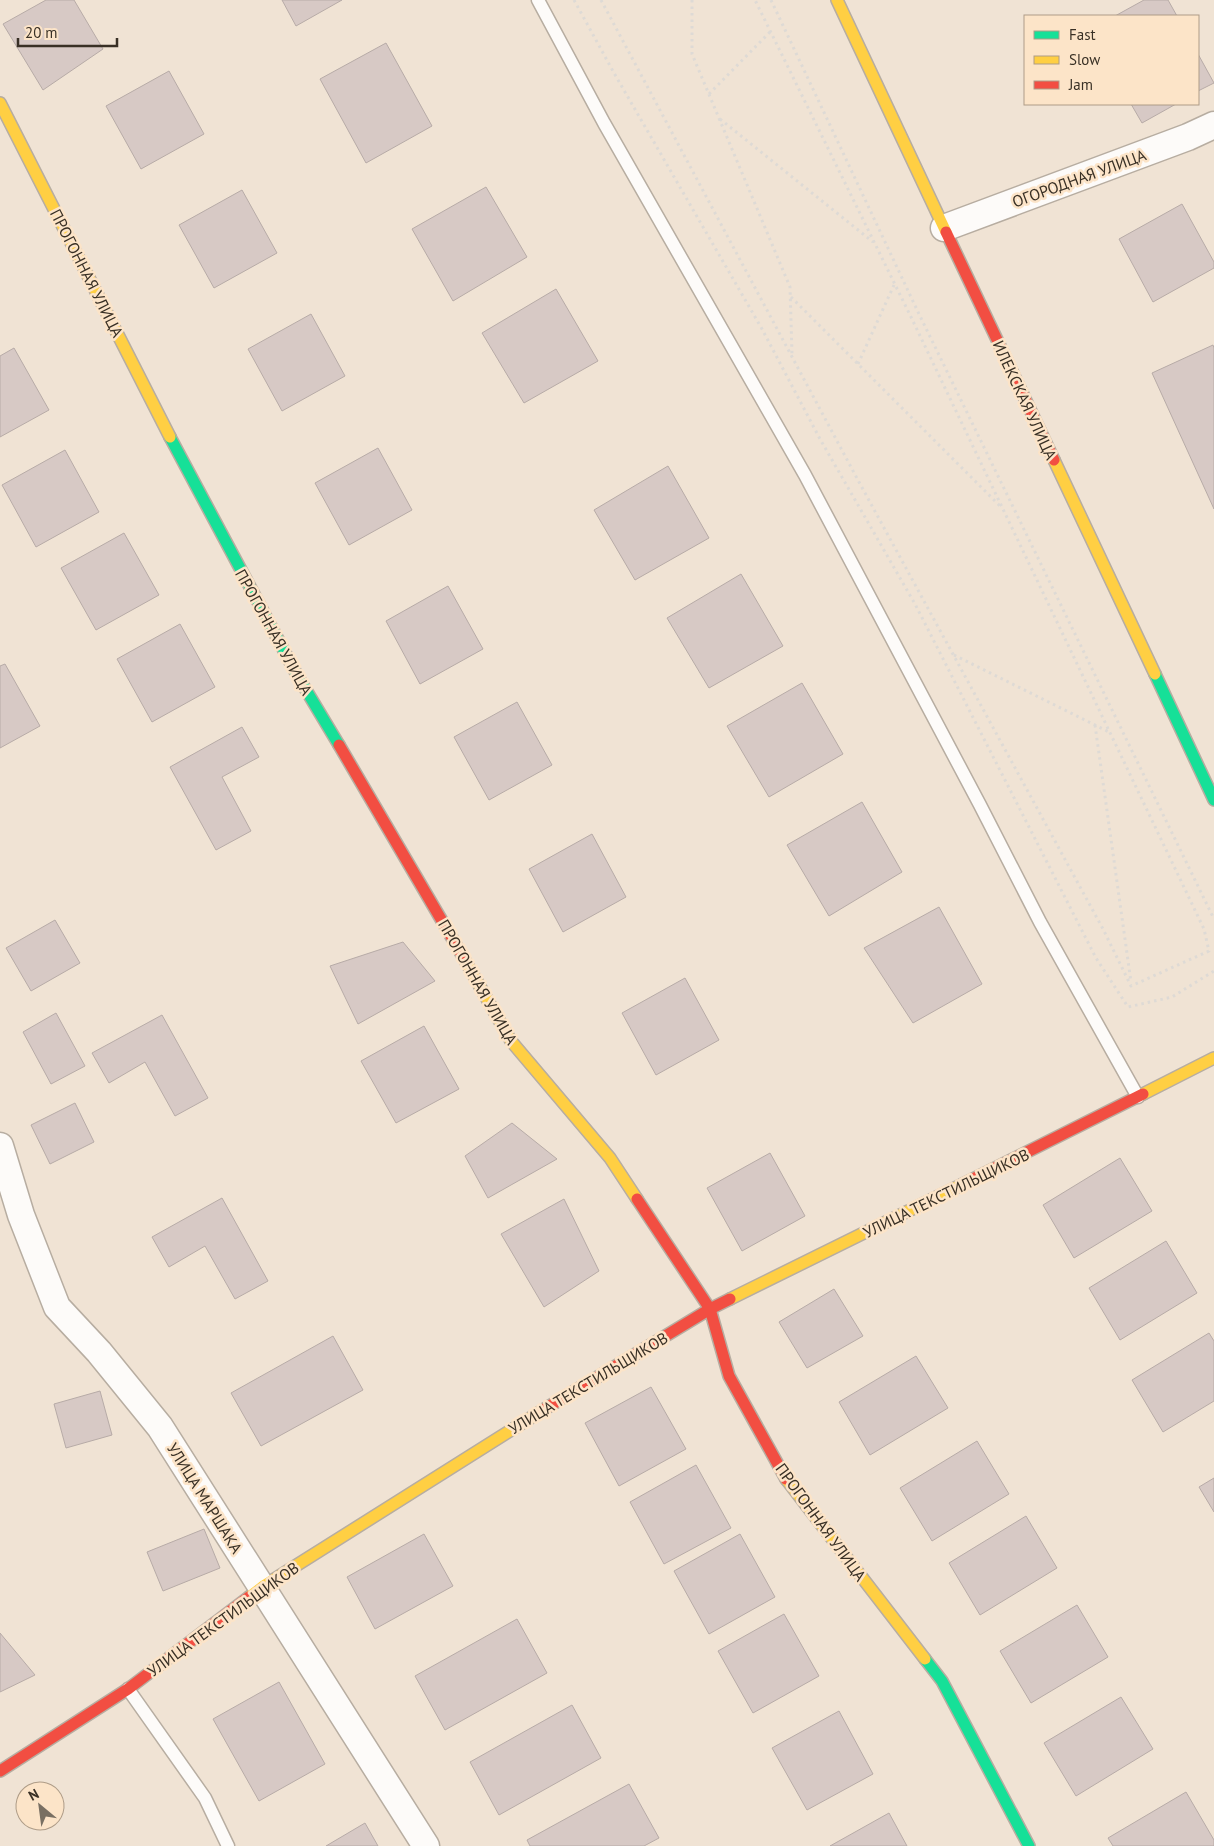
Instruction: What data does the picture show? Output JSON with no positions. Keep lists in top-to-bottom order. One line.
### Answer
{"streets":{"street":["ОГОРОДНАЯ УЛИЦА","ПРОГОННАЯ УЛИЦА","ИЛЕКСКАЯ УЛИЦА","УЛИЦА ТЕКСТИЛЬЩИКОВ","УЛИЦА МАРШАКА"]},"crossings":[["ОГОРОДНАЯ УЛИЦА","ИЛЕКСКАЯ УЛИЦА"],["ПРОГОННАЯ УЛИЦА","УЛИЦА ТЕКСТИЛЬЩИКОВ"],["УЛИЦА ТЕКСТИЛЬЩИКОВ","УЛИЦА МАРШАКА"]],"legend":["Fast","Slow","Jam"],"scale_bar":"20 m","north":"top left"}
